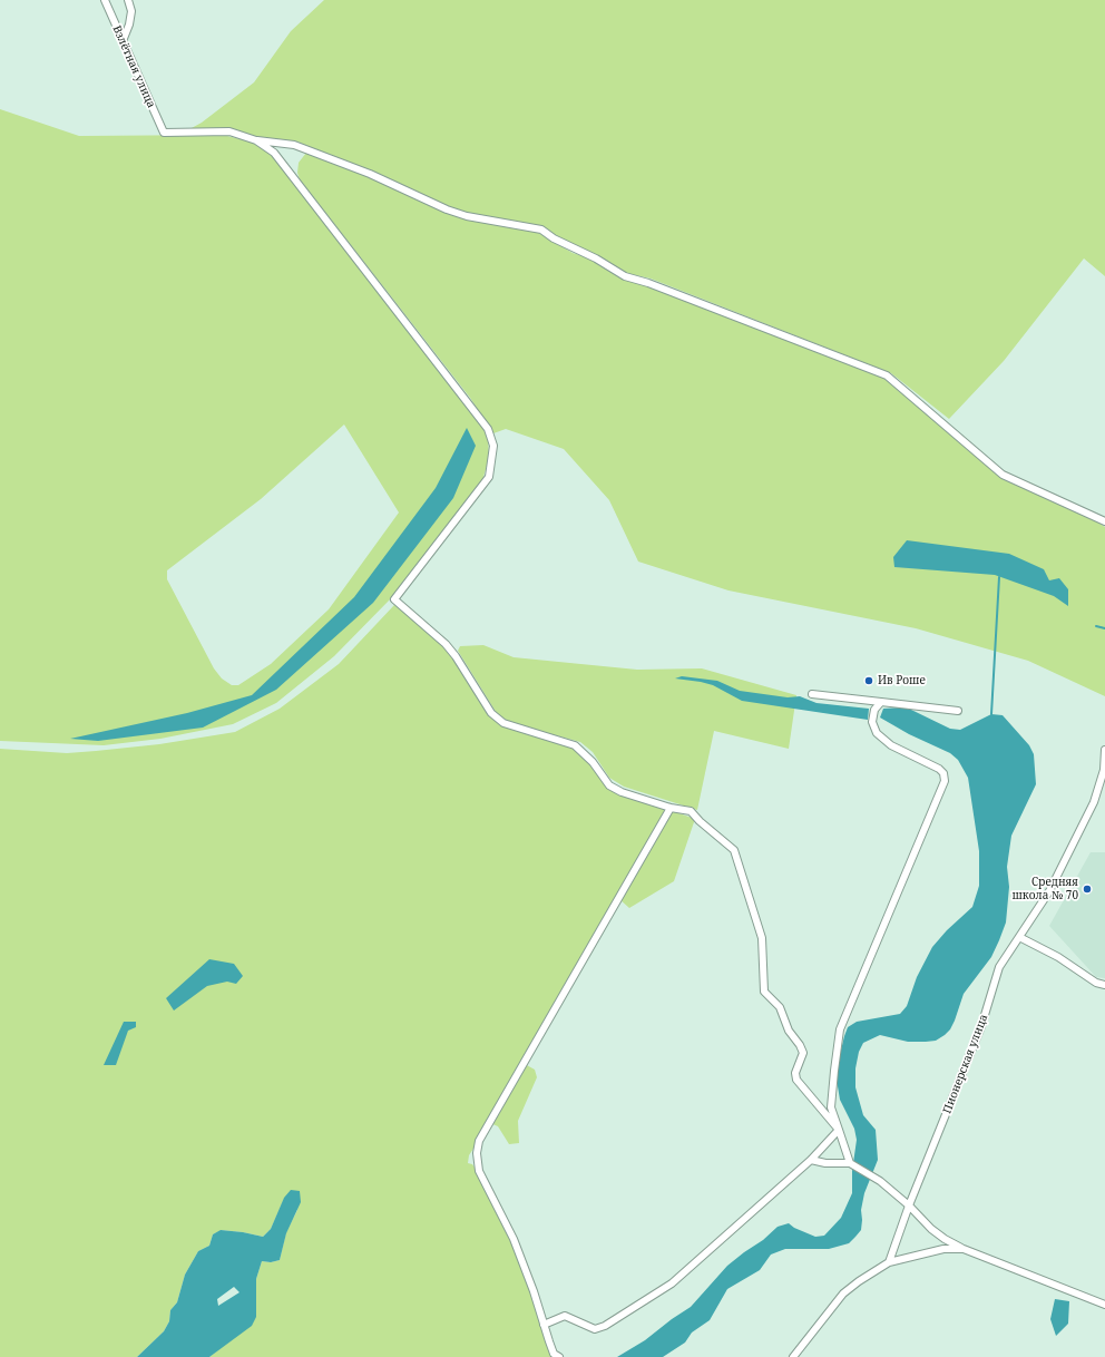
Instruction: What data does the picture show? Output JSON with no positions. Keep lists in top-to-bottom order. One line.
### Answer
{"streets":{"street":["Взлётная улица","Пионерская улица"]},"places":["Ив Роше","Средняя школа № 70"]}
